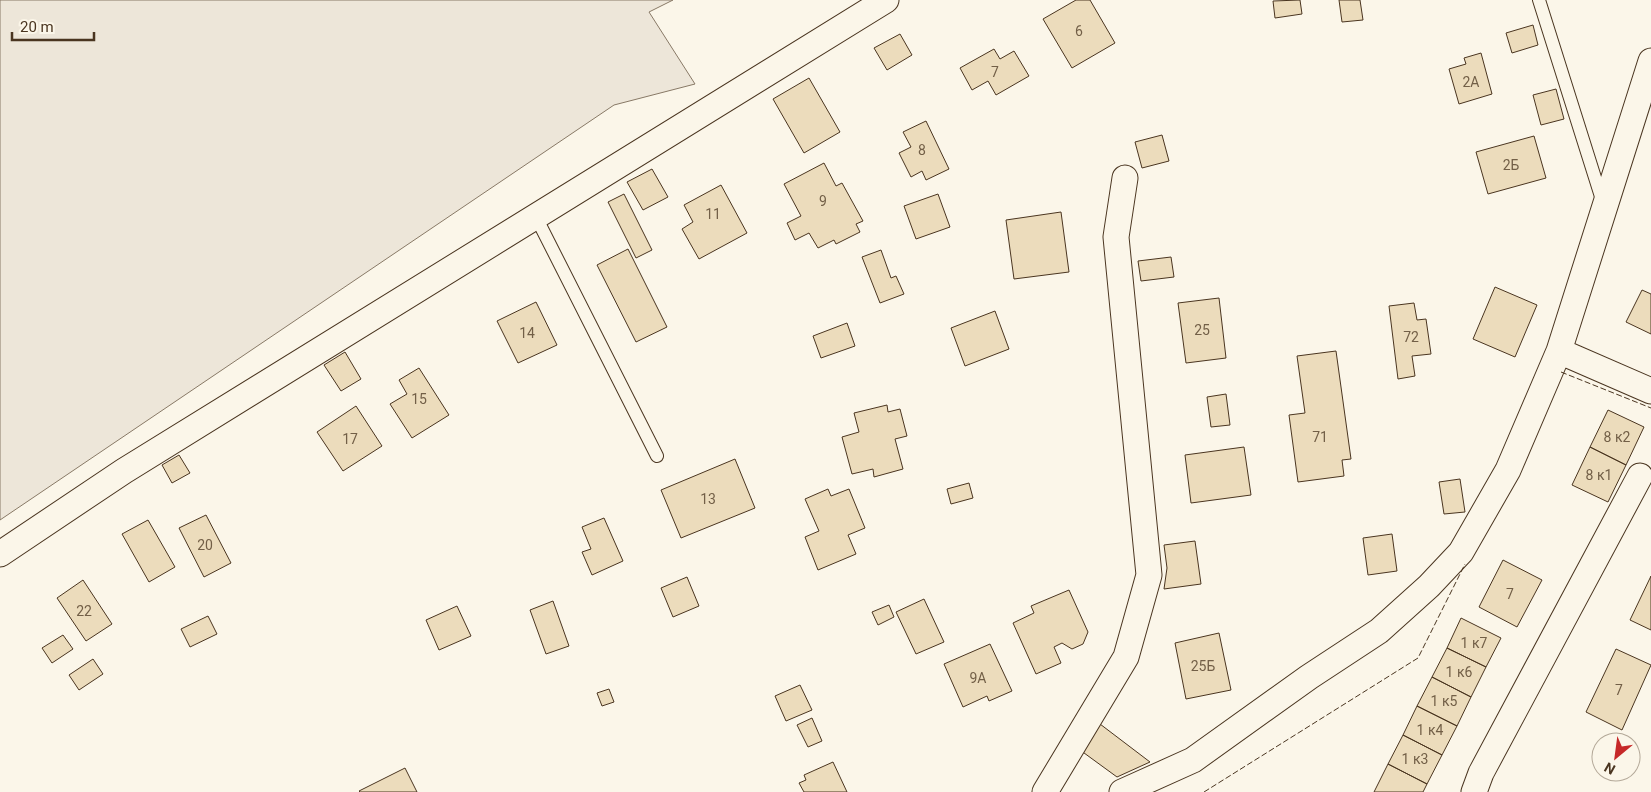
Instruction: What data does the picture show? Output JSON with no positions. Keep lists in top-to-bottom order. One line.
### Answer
{"house_numbers":["6","7","2А","8","2Б","9","11","25","14","72","15","71","8 к2","17","8 к1","13","20","7","22","1 к7","25Б","1 к6","9А","7","1 к5","1 к4","1 к3"],"scale_bar":"20 m","north":"bottom left"}
